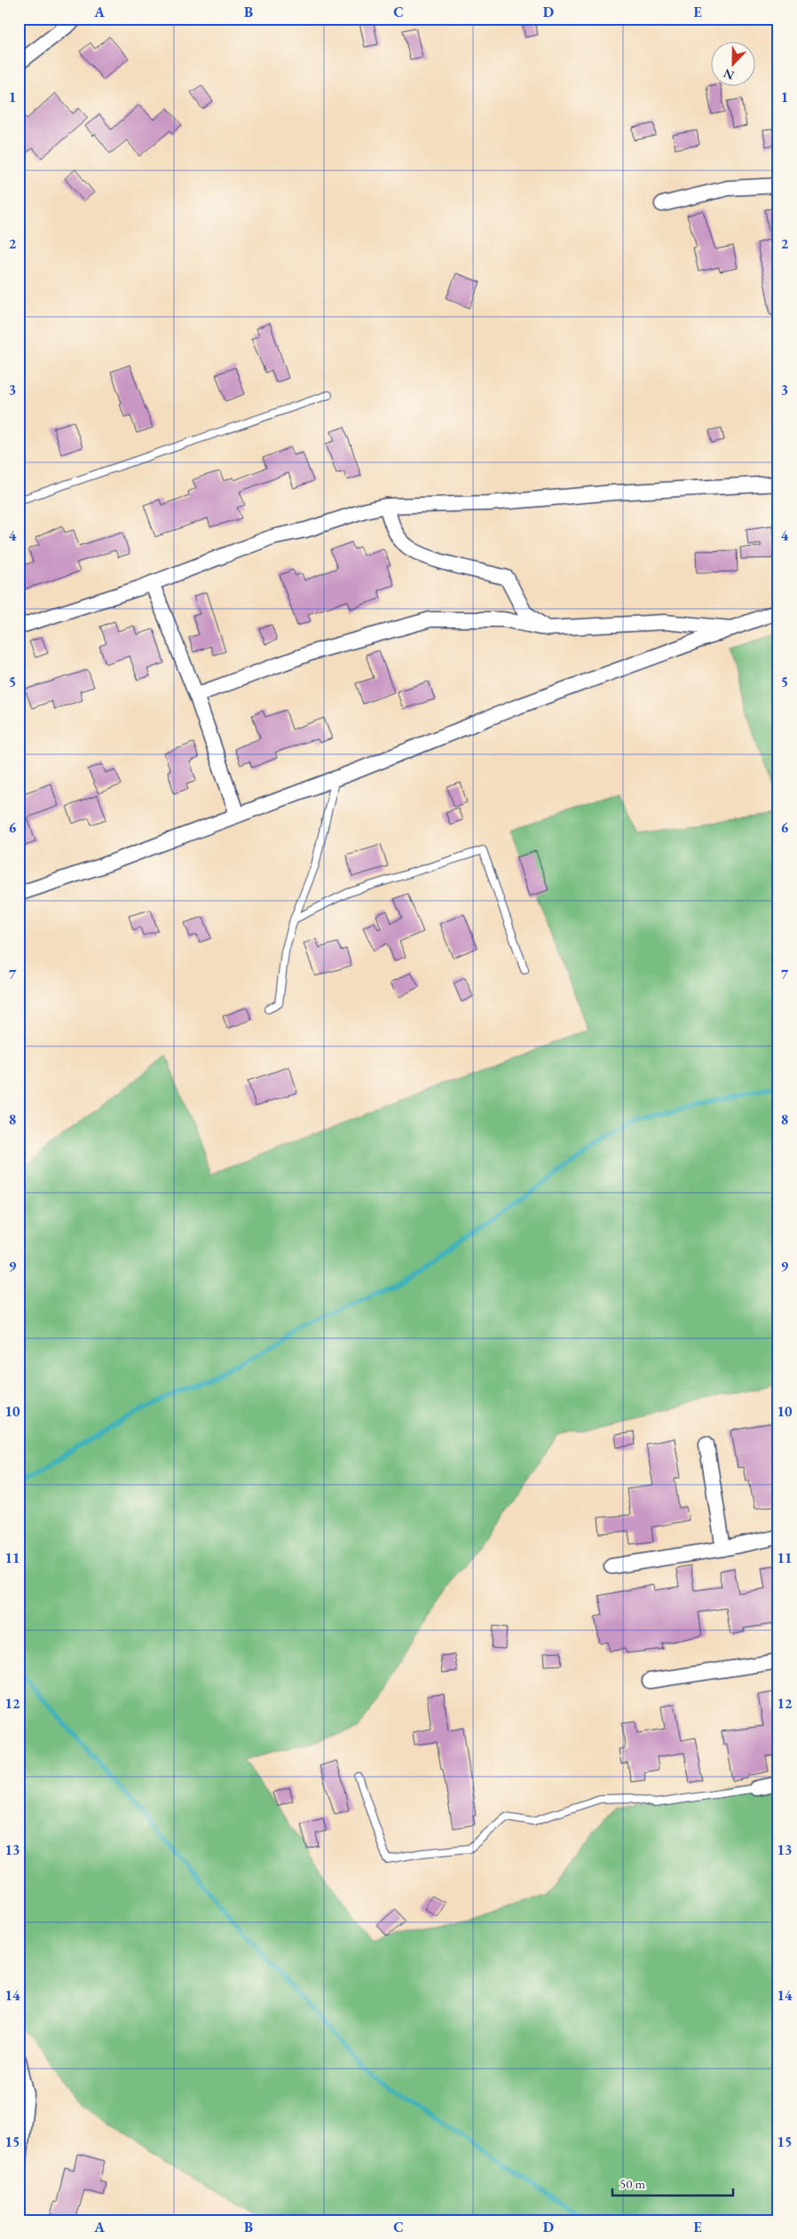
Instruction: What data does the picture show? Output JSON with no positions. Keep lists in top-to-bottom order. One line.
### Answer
{"scale_bar":"50 m","north":"bottom","grid":{"columns":["A","B","C","D","E"],"rows":["1","2","3","4","5","6","7","8","9","10","11","12","13","14","15"]}}
